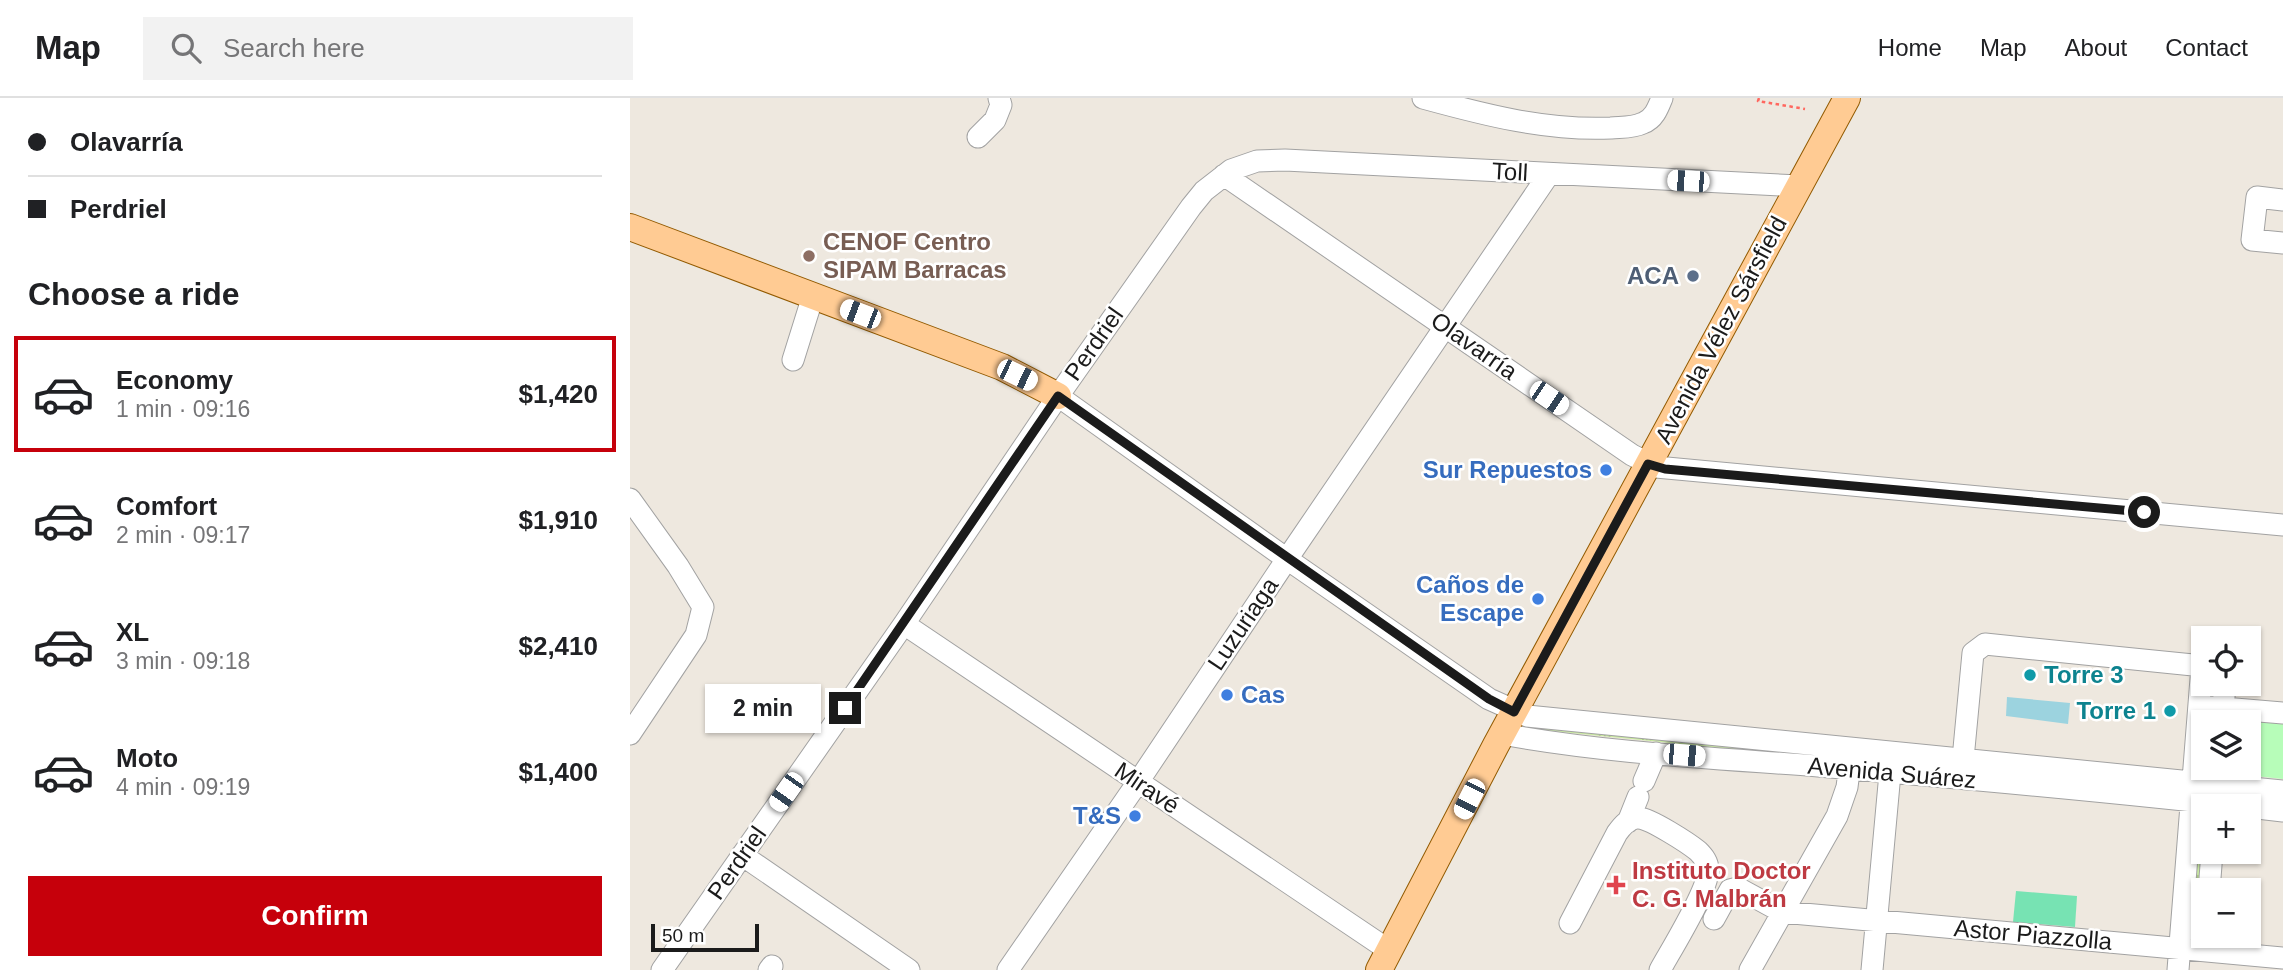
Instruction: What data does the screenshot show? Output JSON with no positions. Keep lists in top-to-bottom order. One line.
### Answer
{"streets":{"main road":["Avenida Vélez Sársfield"],"street":["Toll","Perdriel","Olavarría","Luzuriaga","Avenida Suárez","Miravé","Astor Piazzolla"]},"crossings":[["Toll","Avenida Vélez Sársfield"],["Toll","Perdriel"],["Toll","Olavarría"],["Toll","Luzuriaga"],["Avenida Vélez Sársfield","Olavarría"],["Avenida Vélez Sársfield","Avenida Suárez"],["Avenida Vélez Sársfield","Miravé"],["Perdriel","Olavarría"],["Perdriel","Miravé"],["Olavarría","Luzuriaga"],["Luzuriaga","Miravé"]],"places":{"other":["CENOF Centro SIPAM Barracas","ACA","Sur Repuestos","Caños de Escape","Torre 3","Cas","Torre 1","T&S"],"health":["Instituto Doctor C. G. Malbrán"]},"scale_bar":"50 m","page":{"header":"Map","search":"Search here","nav":["Home","Map","About","Contact"],"banner":["Olavarría","Perdriel"],"heading":"Choose a ride","list":[{"name":"Economy","note":"1 min · 09:16","value":"$1,420"},{"name":"Comfort","note":"2 min · 09:17","value":"$1,910"},{"name":"XL","note":"3 min · 09:18","value":"$2,410"},{"name":"Moto","note":"4 min · 09:19","value":"$1,400"}],"map_buttons":["+","−"],"bubble":"2 min","buttons":"Confirm","scale":"50 m"}}
